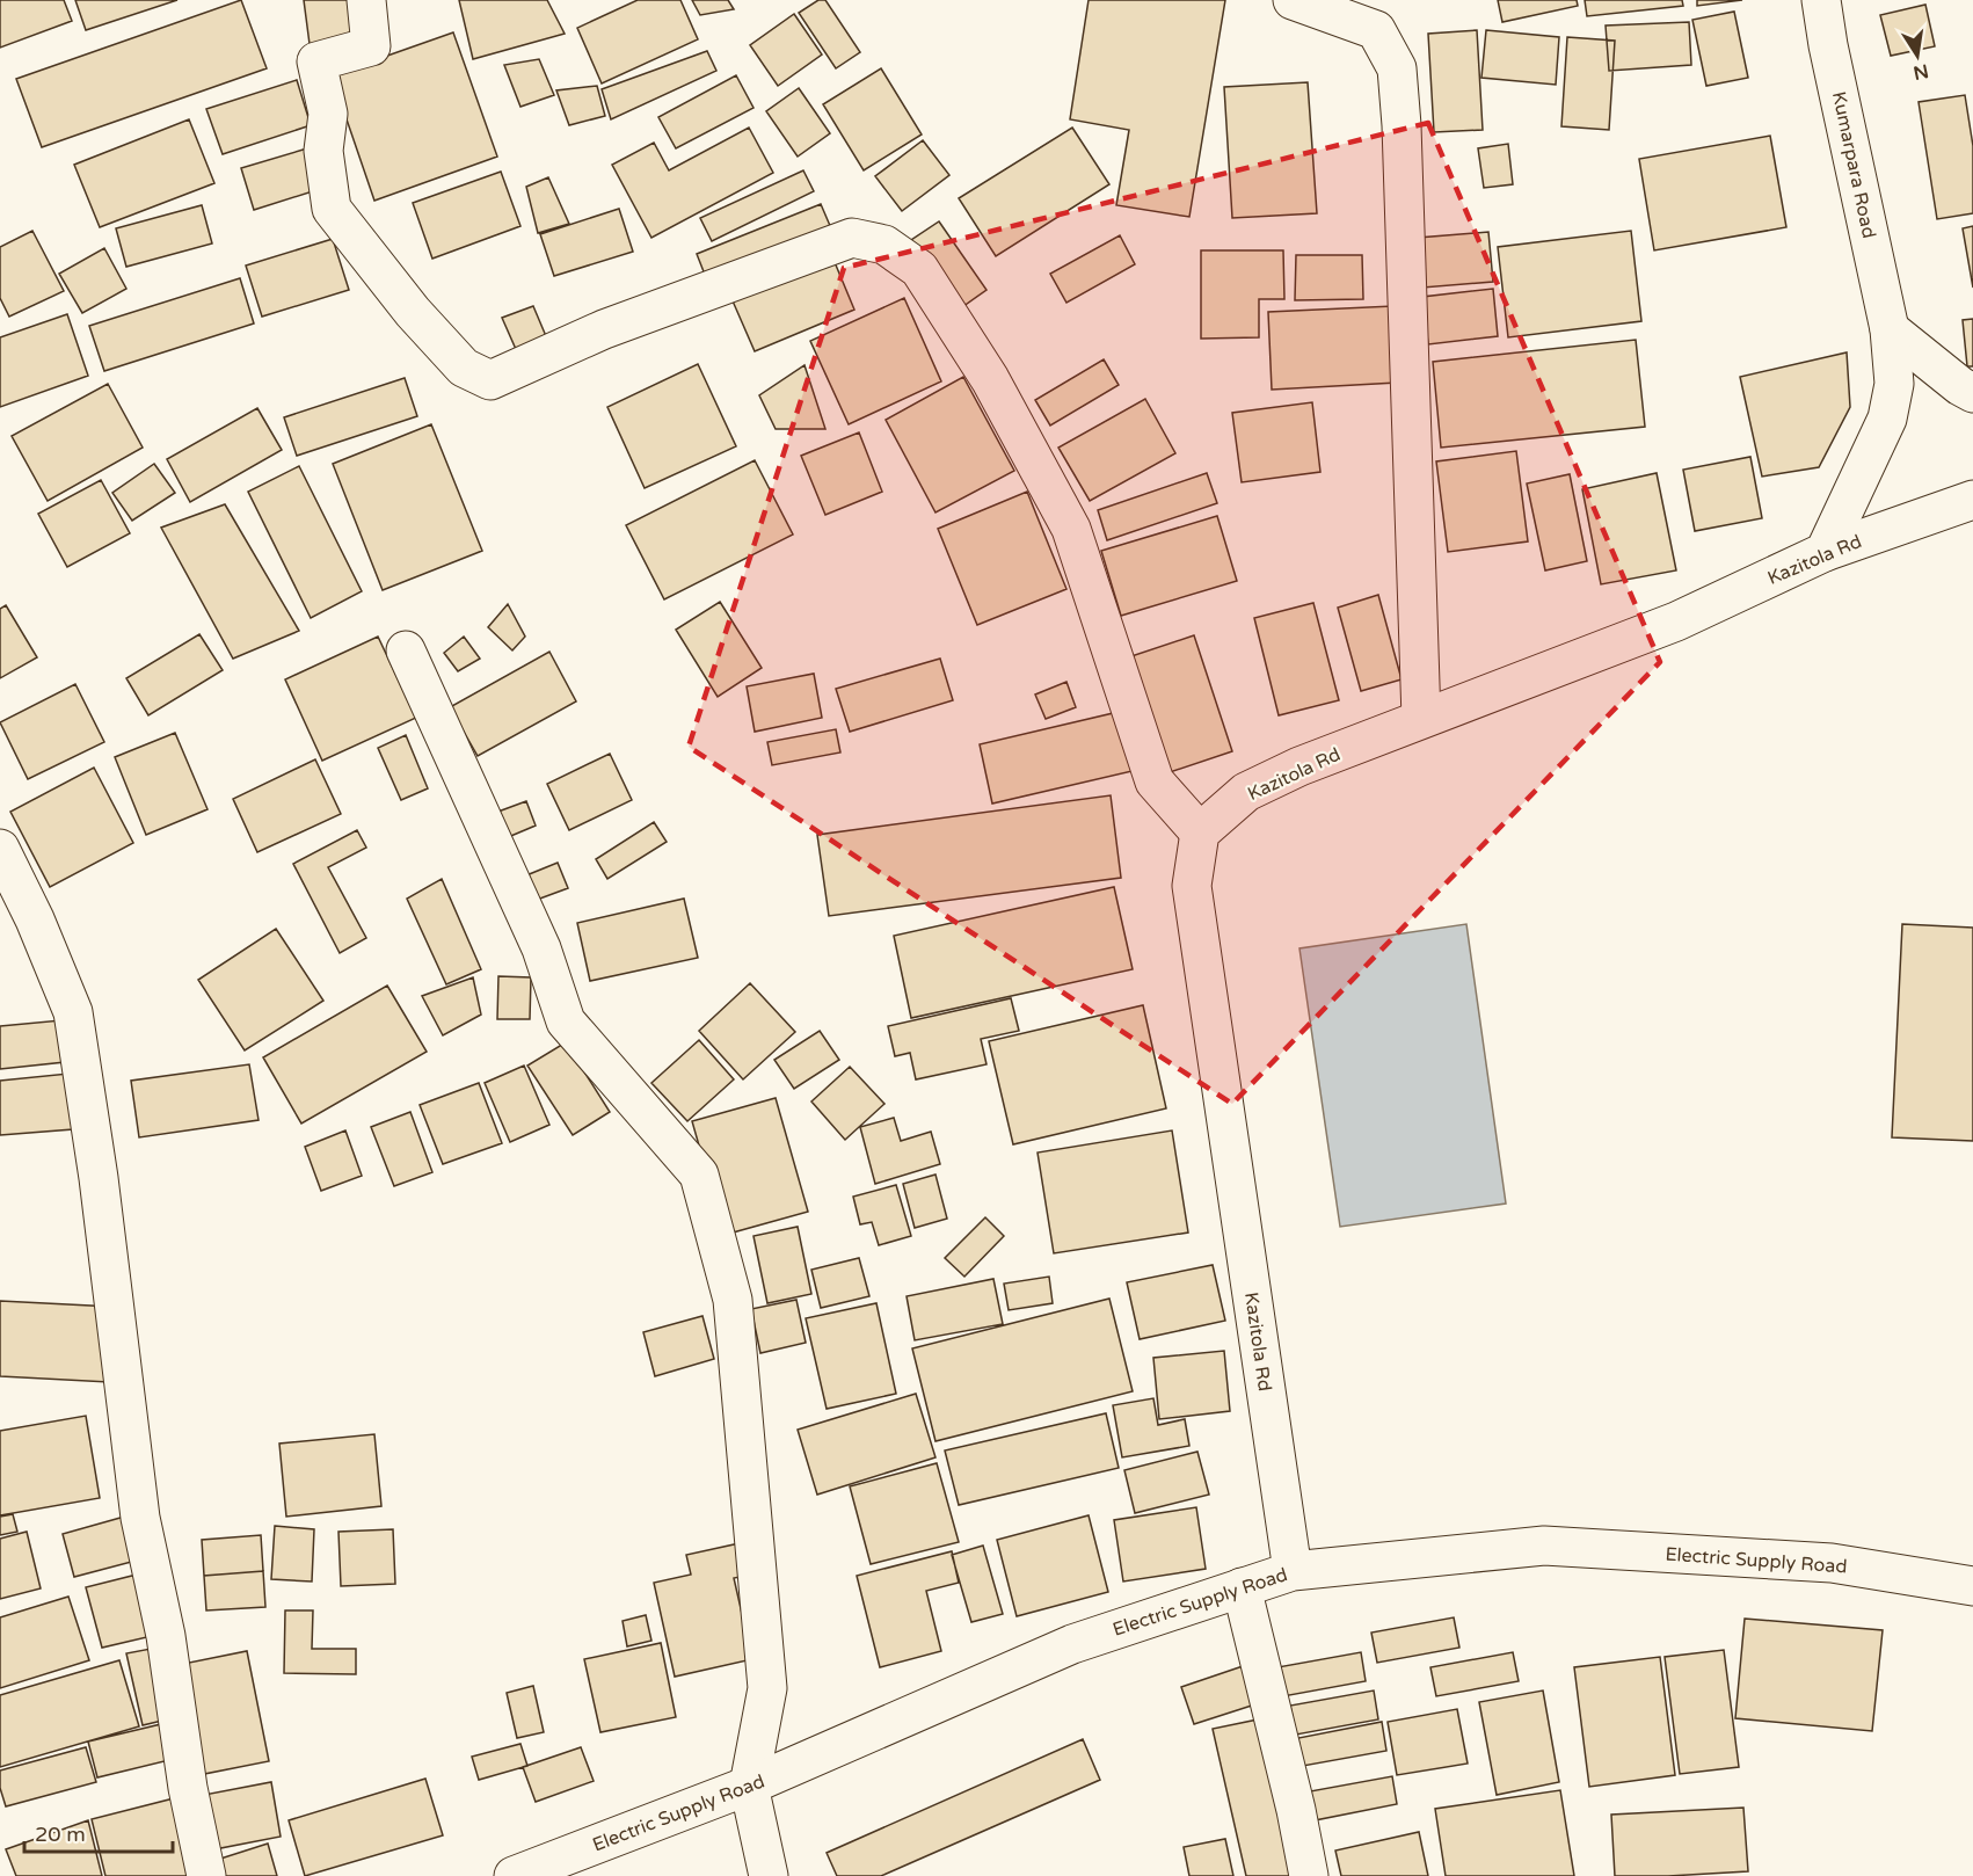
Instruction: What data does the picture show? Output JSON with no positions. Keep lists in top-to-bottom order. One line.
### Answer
{"streets":{"street":["Kumarpara Road","Kazitola Rd","Electric Supply Road"]},"crossings":[["Kumarpara Road","Kazitola Rd"],["Kazitola Rd","Electric Supply Road"]],"scale_bar":"20 m","north":"bottom"}
